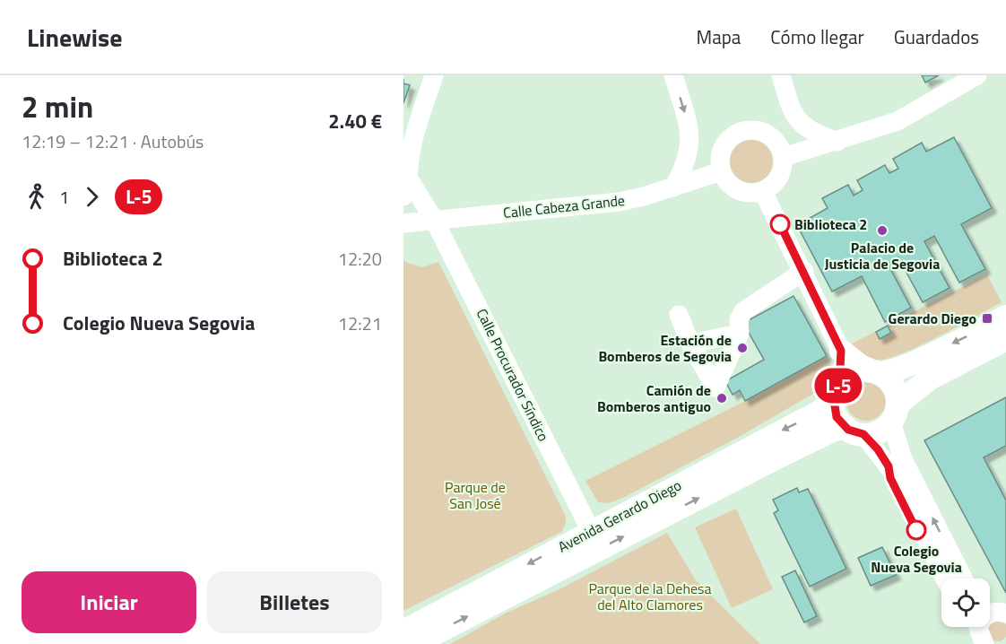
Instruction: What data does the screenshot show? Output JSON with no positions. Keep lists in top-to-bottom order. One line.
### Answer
{"streets":{"main road":["Avenida Gerardo Diego"],"street":["Calle Cabeza Grande","Calle Procurador Síndico"]},"crossings":[["Calle Cabeza Grande","Calle Procurador Síndico"],["Calle Procurador Síndico","Avenida Gerardo Diego"]],"parks":["Parque de San José","Parque de la Dehesa del Alto Clamores"],"places":{"other":["Biblioteca 2","Palacio de Justicia de Segovia","Estación de Bomberos de Segovia","Camión de Bomberos antiguo","Colegio Nueva Segovia"],"transit":["Gerardo Diego"]},"lines":["bus line L-5"],"page":{"header":"Linewise","nav":["Mapa","Cómo llegar","Guardados"],"heading":["2 min","12:19 – 12:21 · Autobús","2.40 €"],"on_map":"L-5","legs":["1","L-5"],"list":[{"name":"Biblioteca 2","value":"12:20"},{"name":"Colegio Nueva Segovia","value":"12:21"}],"buttons":["Iniciar","Billetes"]}}
